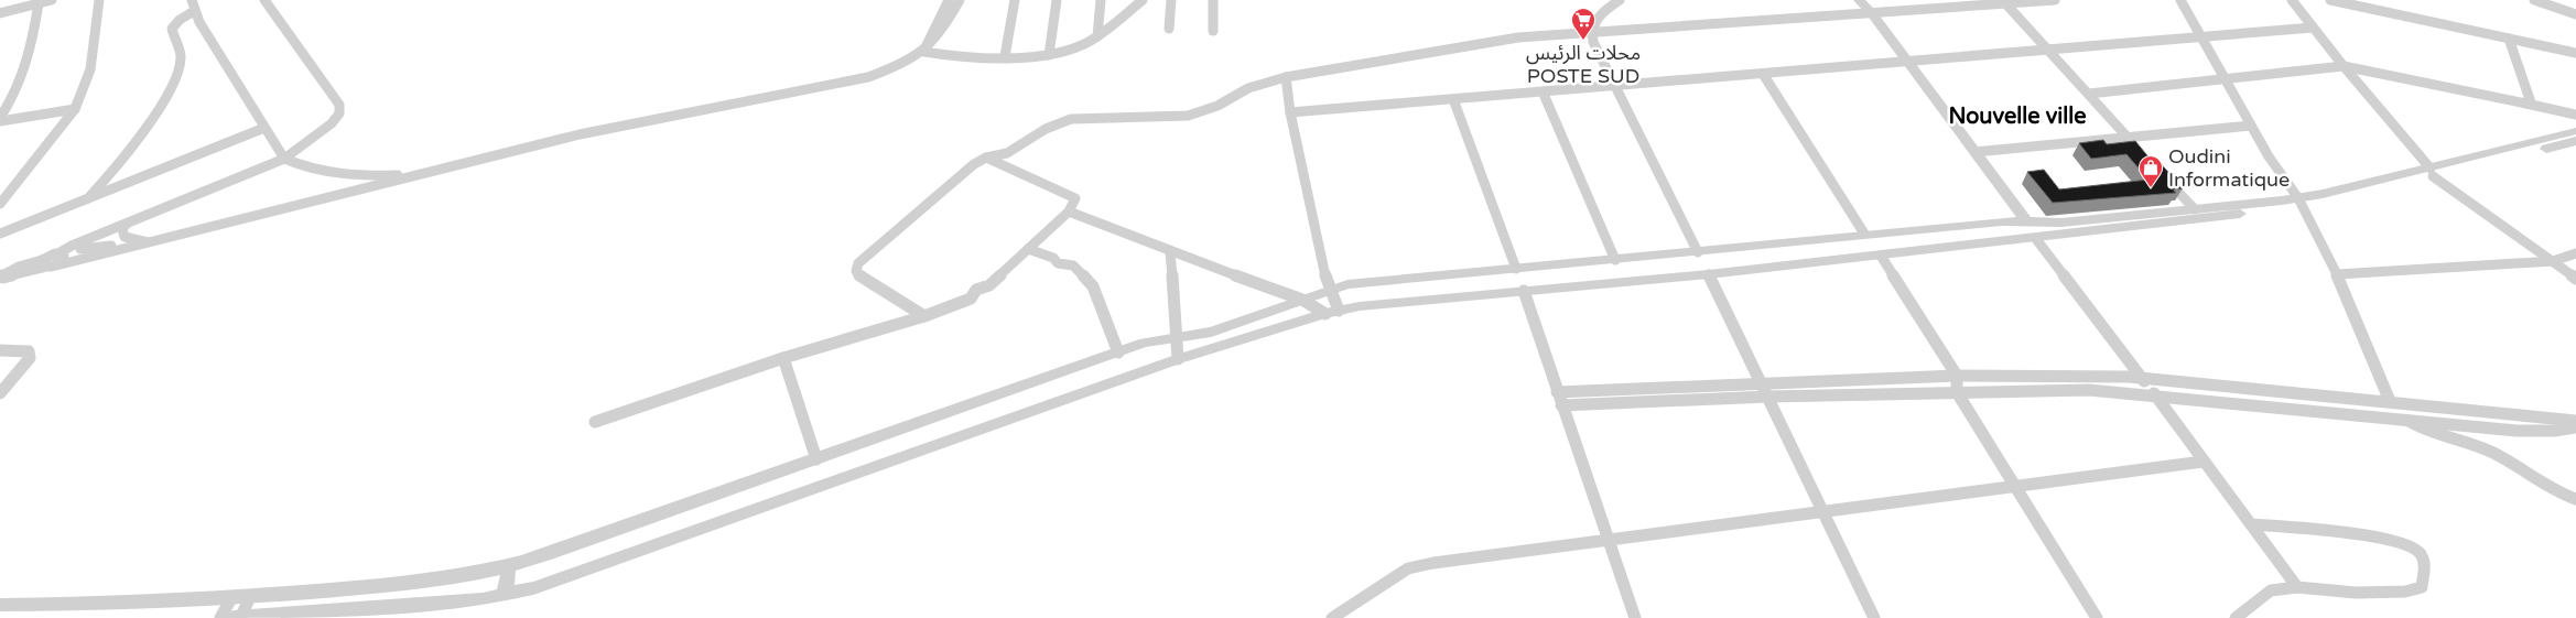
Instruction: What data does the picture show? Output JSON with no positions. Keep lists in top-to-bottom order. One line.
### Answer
{"districts":["Nouvelle ville"],"places":{"supermarket":["محلات الرئيس POSTE SUD"],"shop":["Oudini Informatique"]}}
